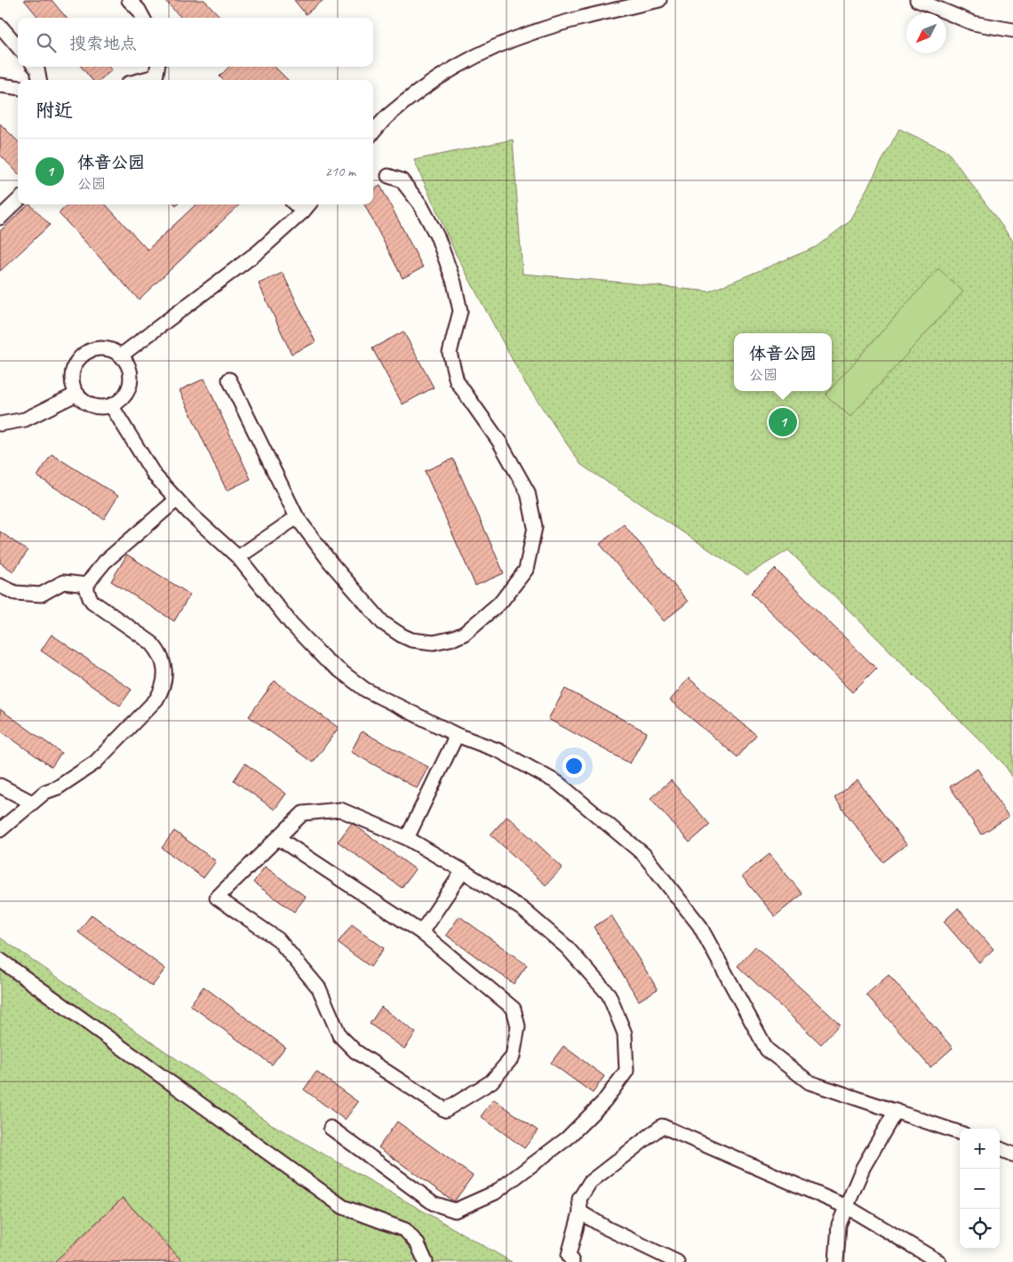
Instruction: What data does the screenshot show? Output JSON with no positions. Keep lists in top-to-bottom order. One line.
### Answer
{"north":"bottom left","page":{"search":"搜索地点","heading":"附近","list":[{"mark":"1","name":"体音公园","note":"公园","value":"210 m"}],"popup":["体音公园","公园"],"pins":"1","map_buttons":["+","−"]}}
